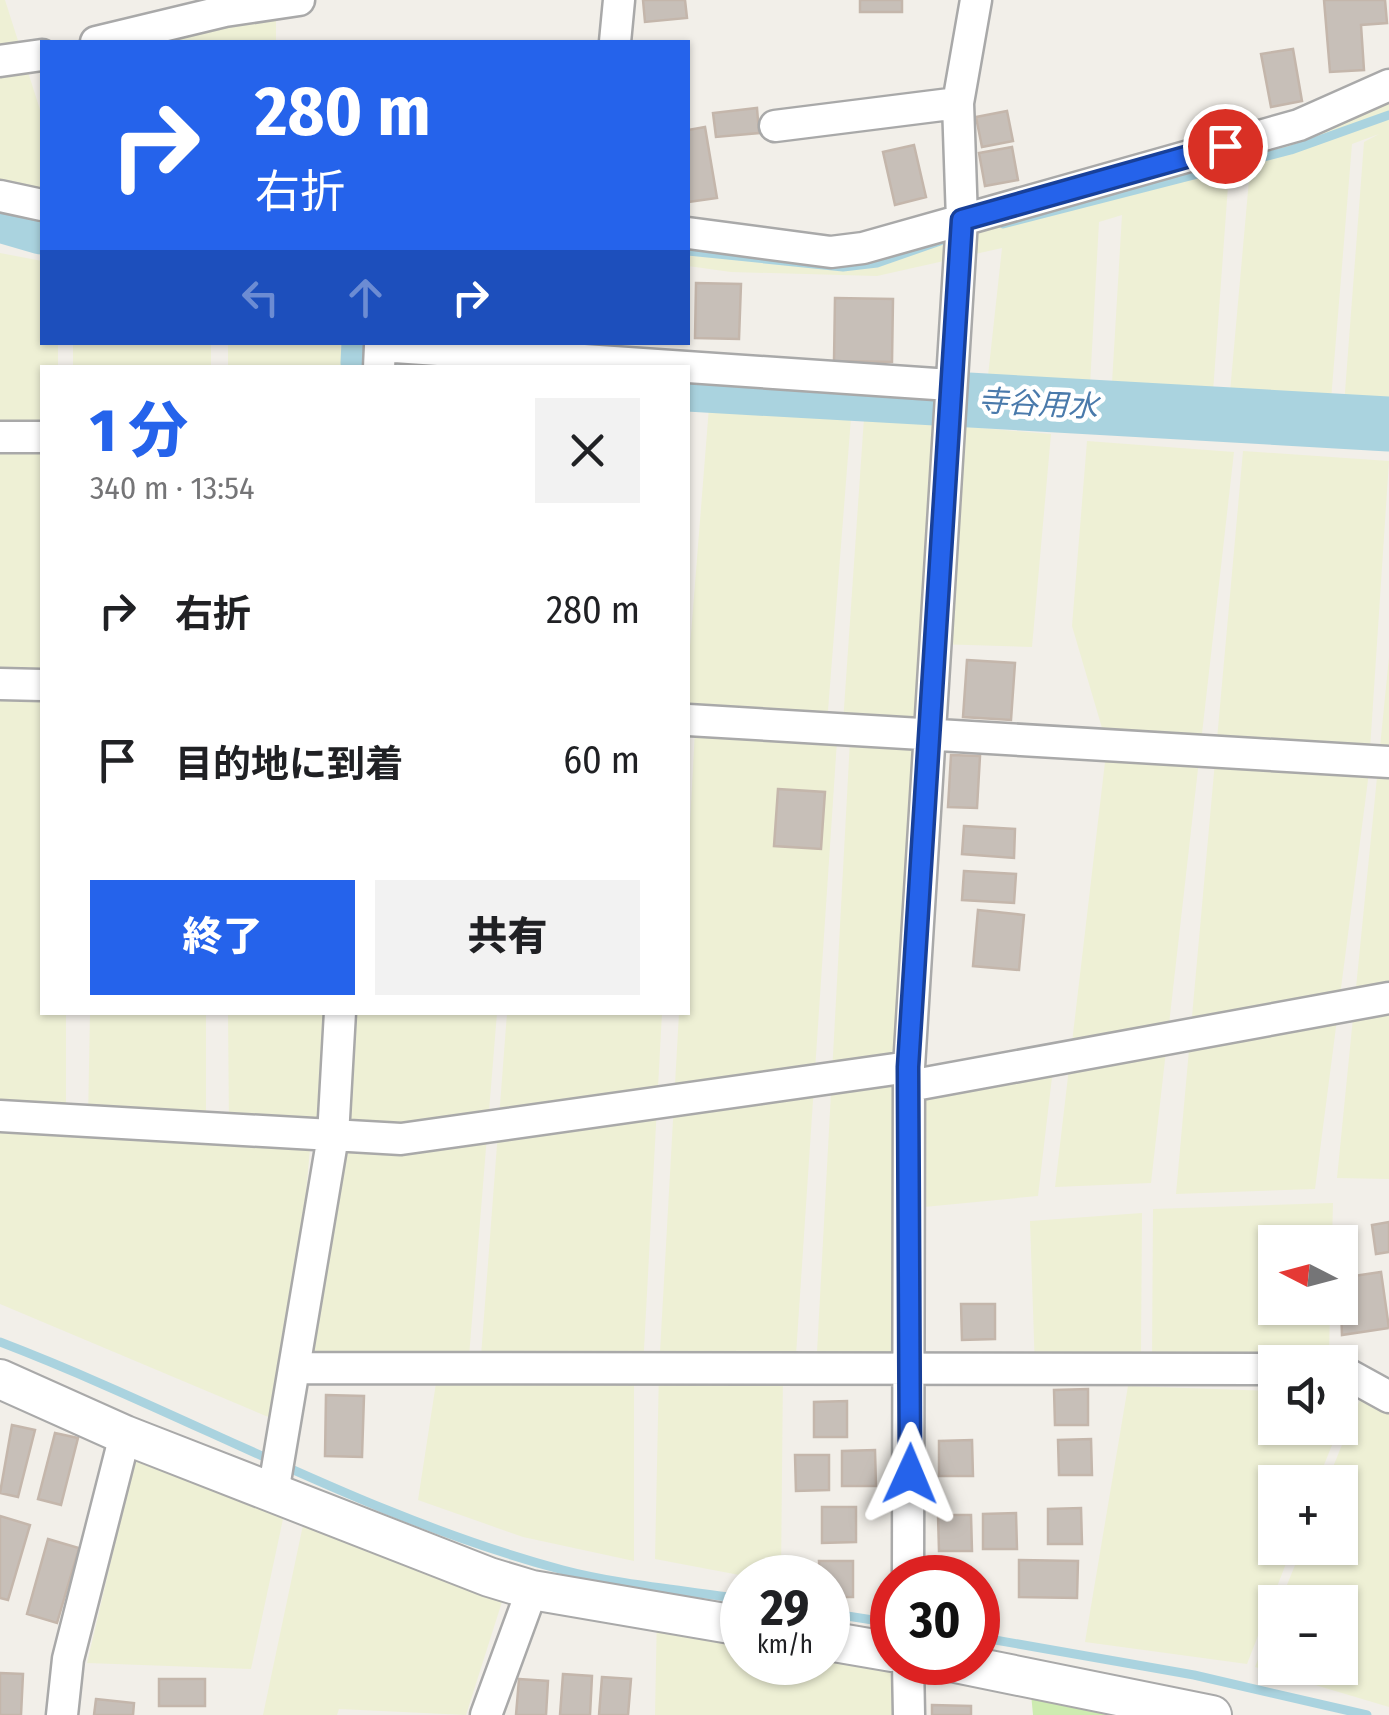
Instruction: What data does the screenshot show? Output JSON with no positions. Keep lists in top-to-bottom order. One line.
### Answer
{"water":["寺谷用水"],"north":"left","page":{"turn":["280 m","右折"],"heading":["1 分","340 m · 13:54"],"list":[{"name":"右折","value":"280 m"},{"name":"目的地に到着","value":"60 m"}],"buttons":["終了","共有"],"map_buttons":["+","−"],"speed":"29 km/h","limit":"30"}}
